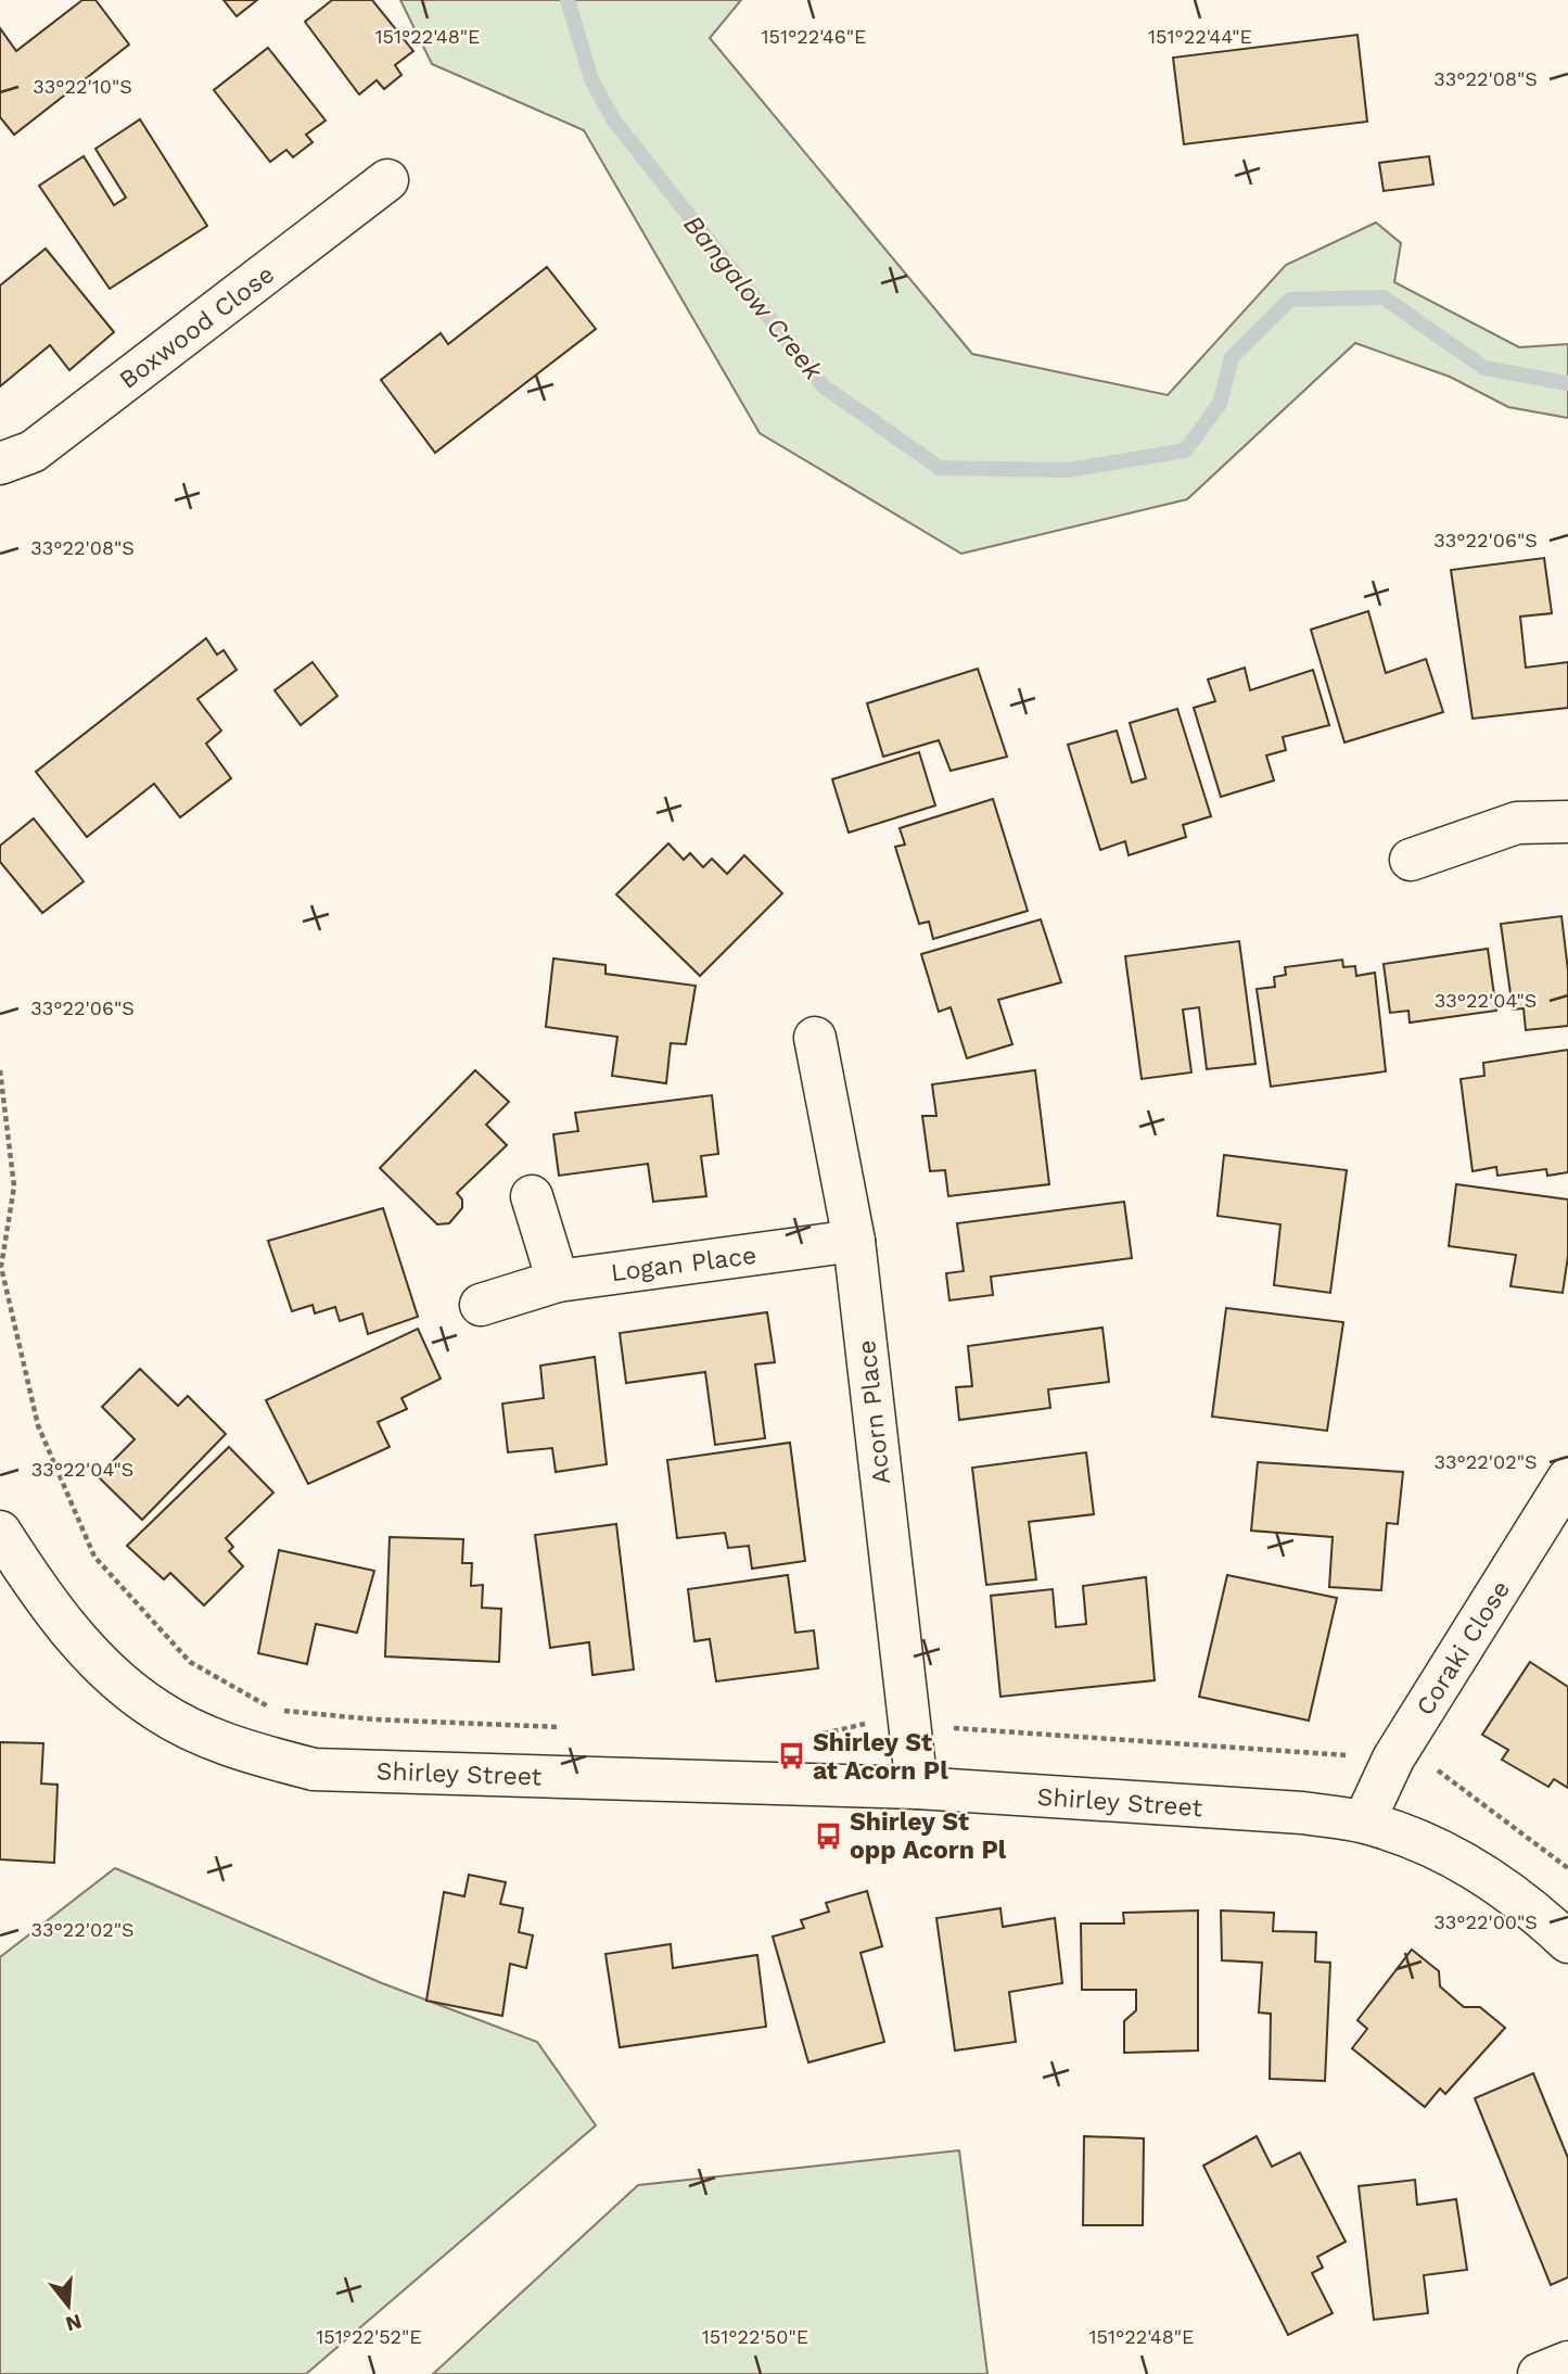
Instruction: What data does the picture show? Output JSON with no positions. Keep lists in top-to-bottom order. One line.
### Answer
{"streets":{"street":["Boxwood Close","Logan Place","Acorn Place","Coraki Close","Shirley Street"]},"crossings":[["Logan Place","Acorn Place"],["Acorn Place","Shirley Street"],["Coraki Close","Shirley Street"]],"water":["Bangalow Creek"],"places":{"bus stop":["Shirley St at Acorn Pl","Shirley St opp Acorn Pl"]},"north":"bottom","coordinates":["151°22'48\"E","151°22'46\"E","151°22'44\"E","33°22'08\"S","33°22'10\"S","33°22'06\"S","33°22'04\"S","33°22'02\"S","33°22'00\"S","151°22'52\"E","151°22'50\"E"]}
